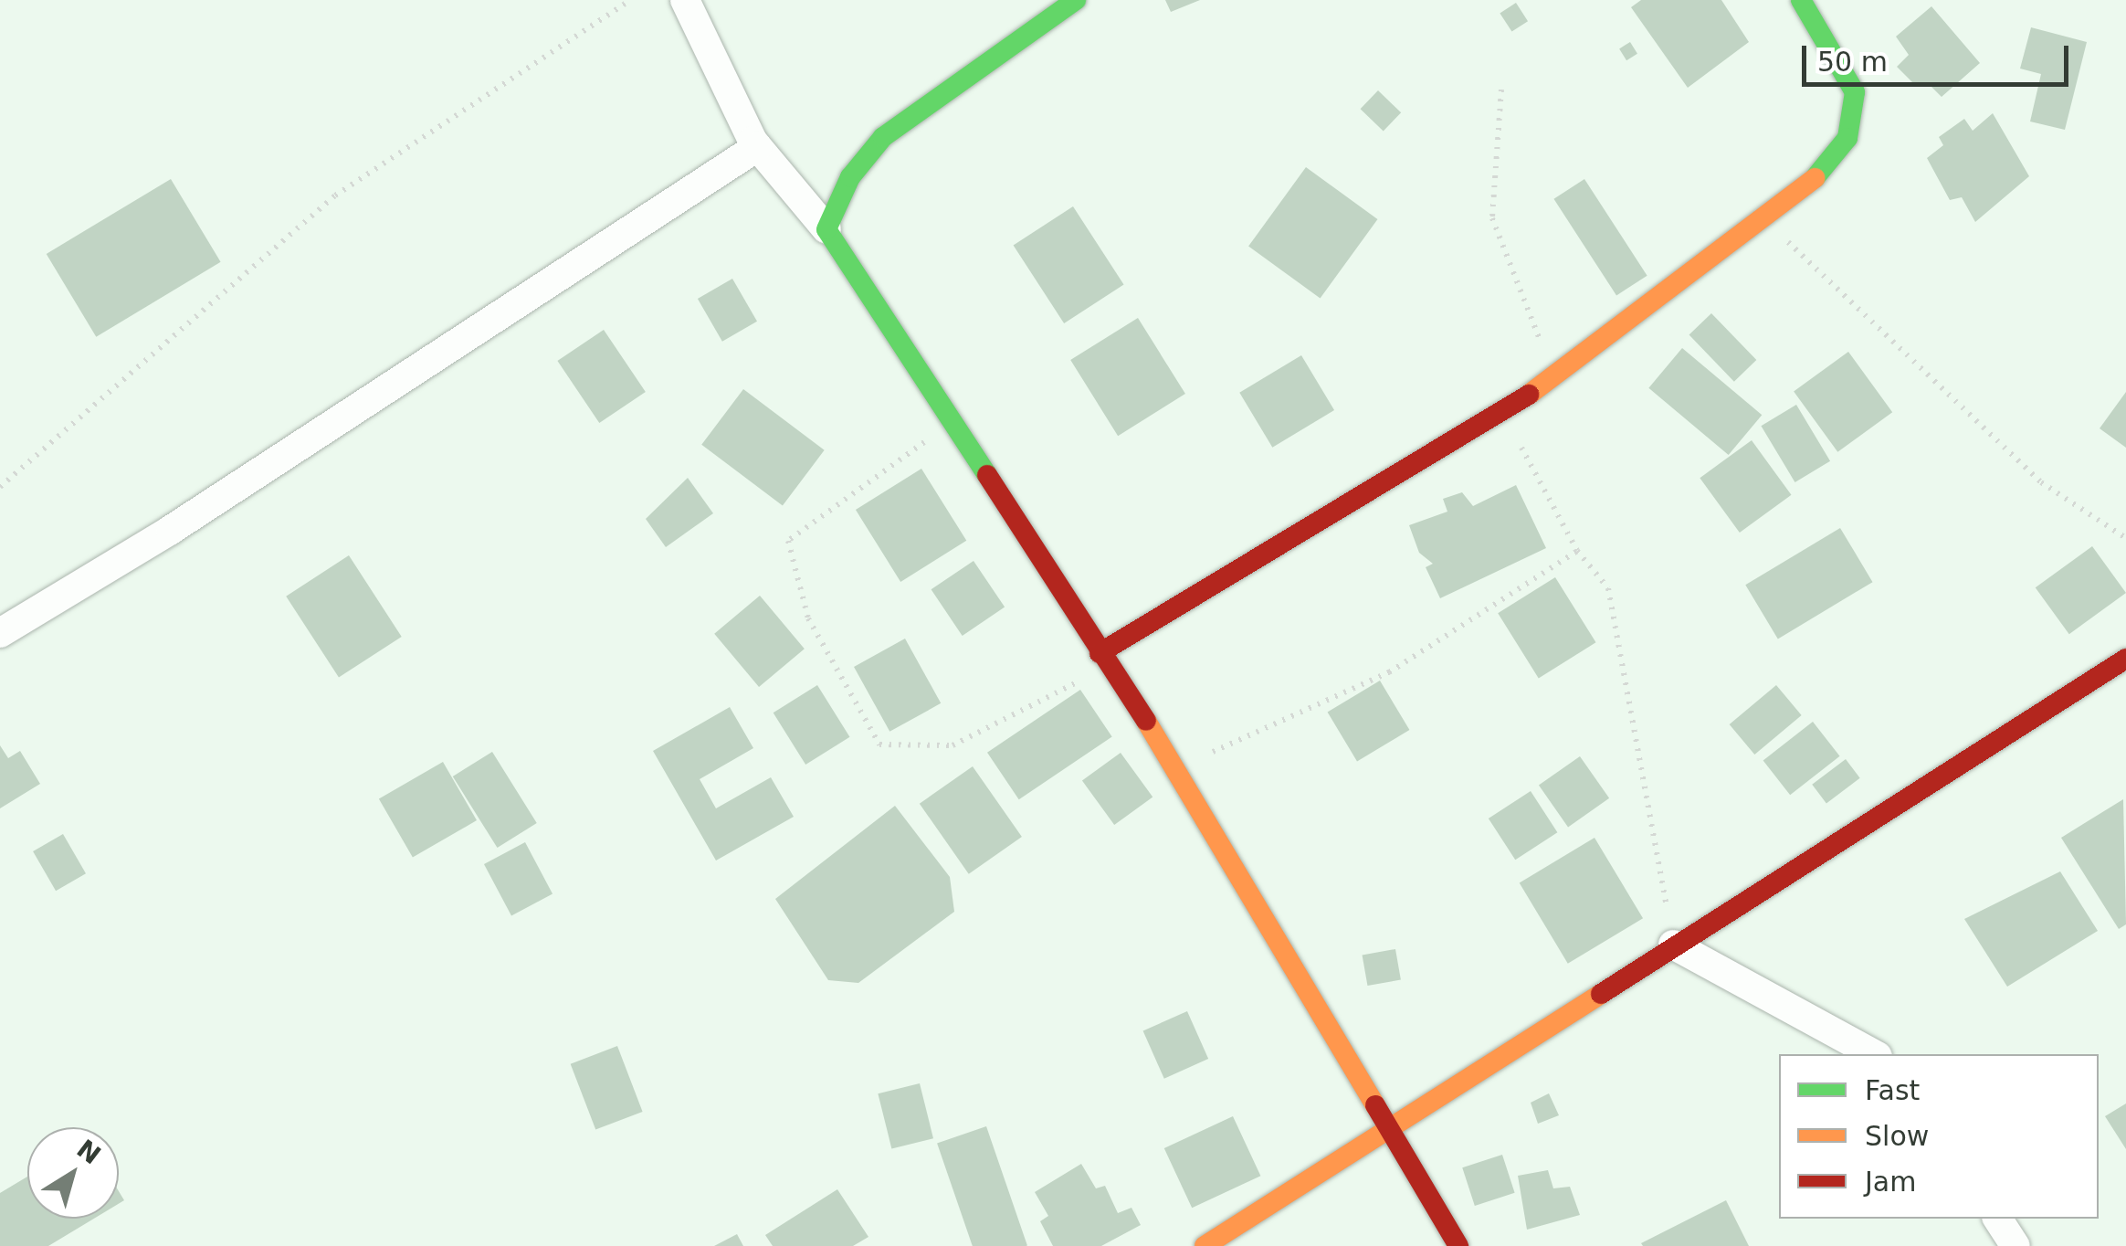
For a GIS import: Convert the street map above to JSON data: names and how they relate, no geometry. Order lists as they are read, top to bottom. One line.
{"legend":["Fast","Slow","Jam"],"scale_bar":"50 m","north":"top right"}
